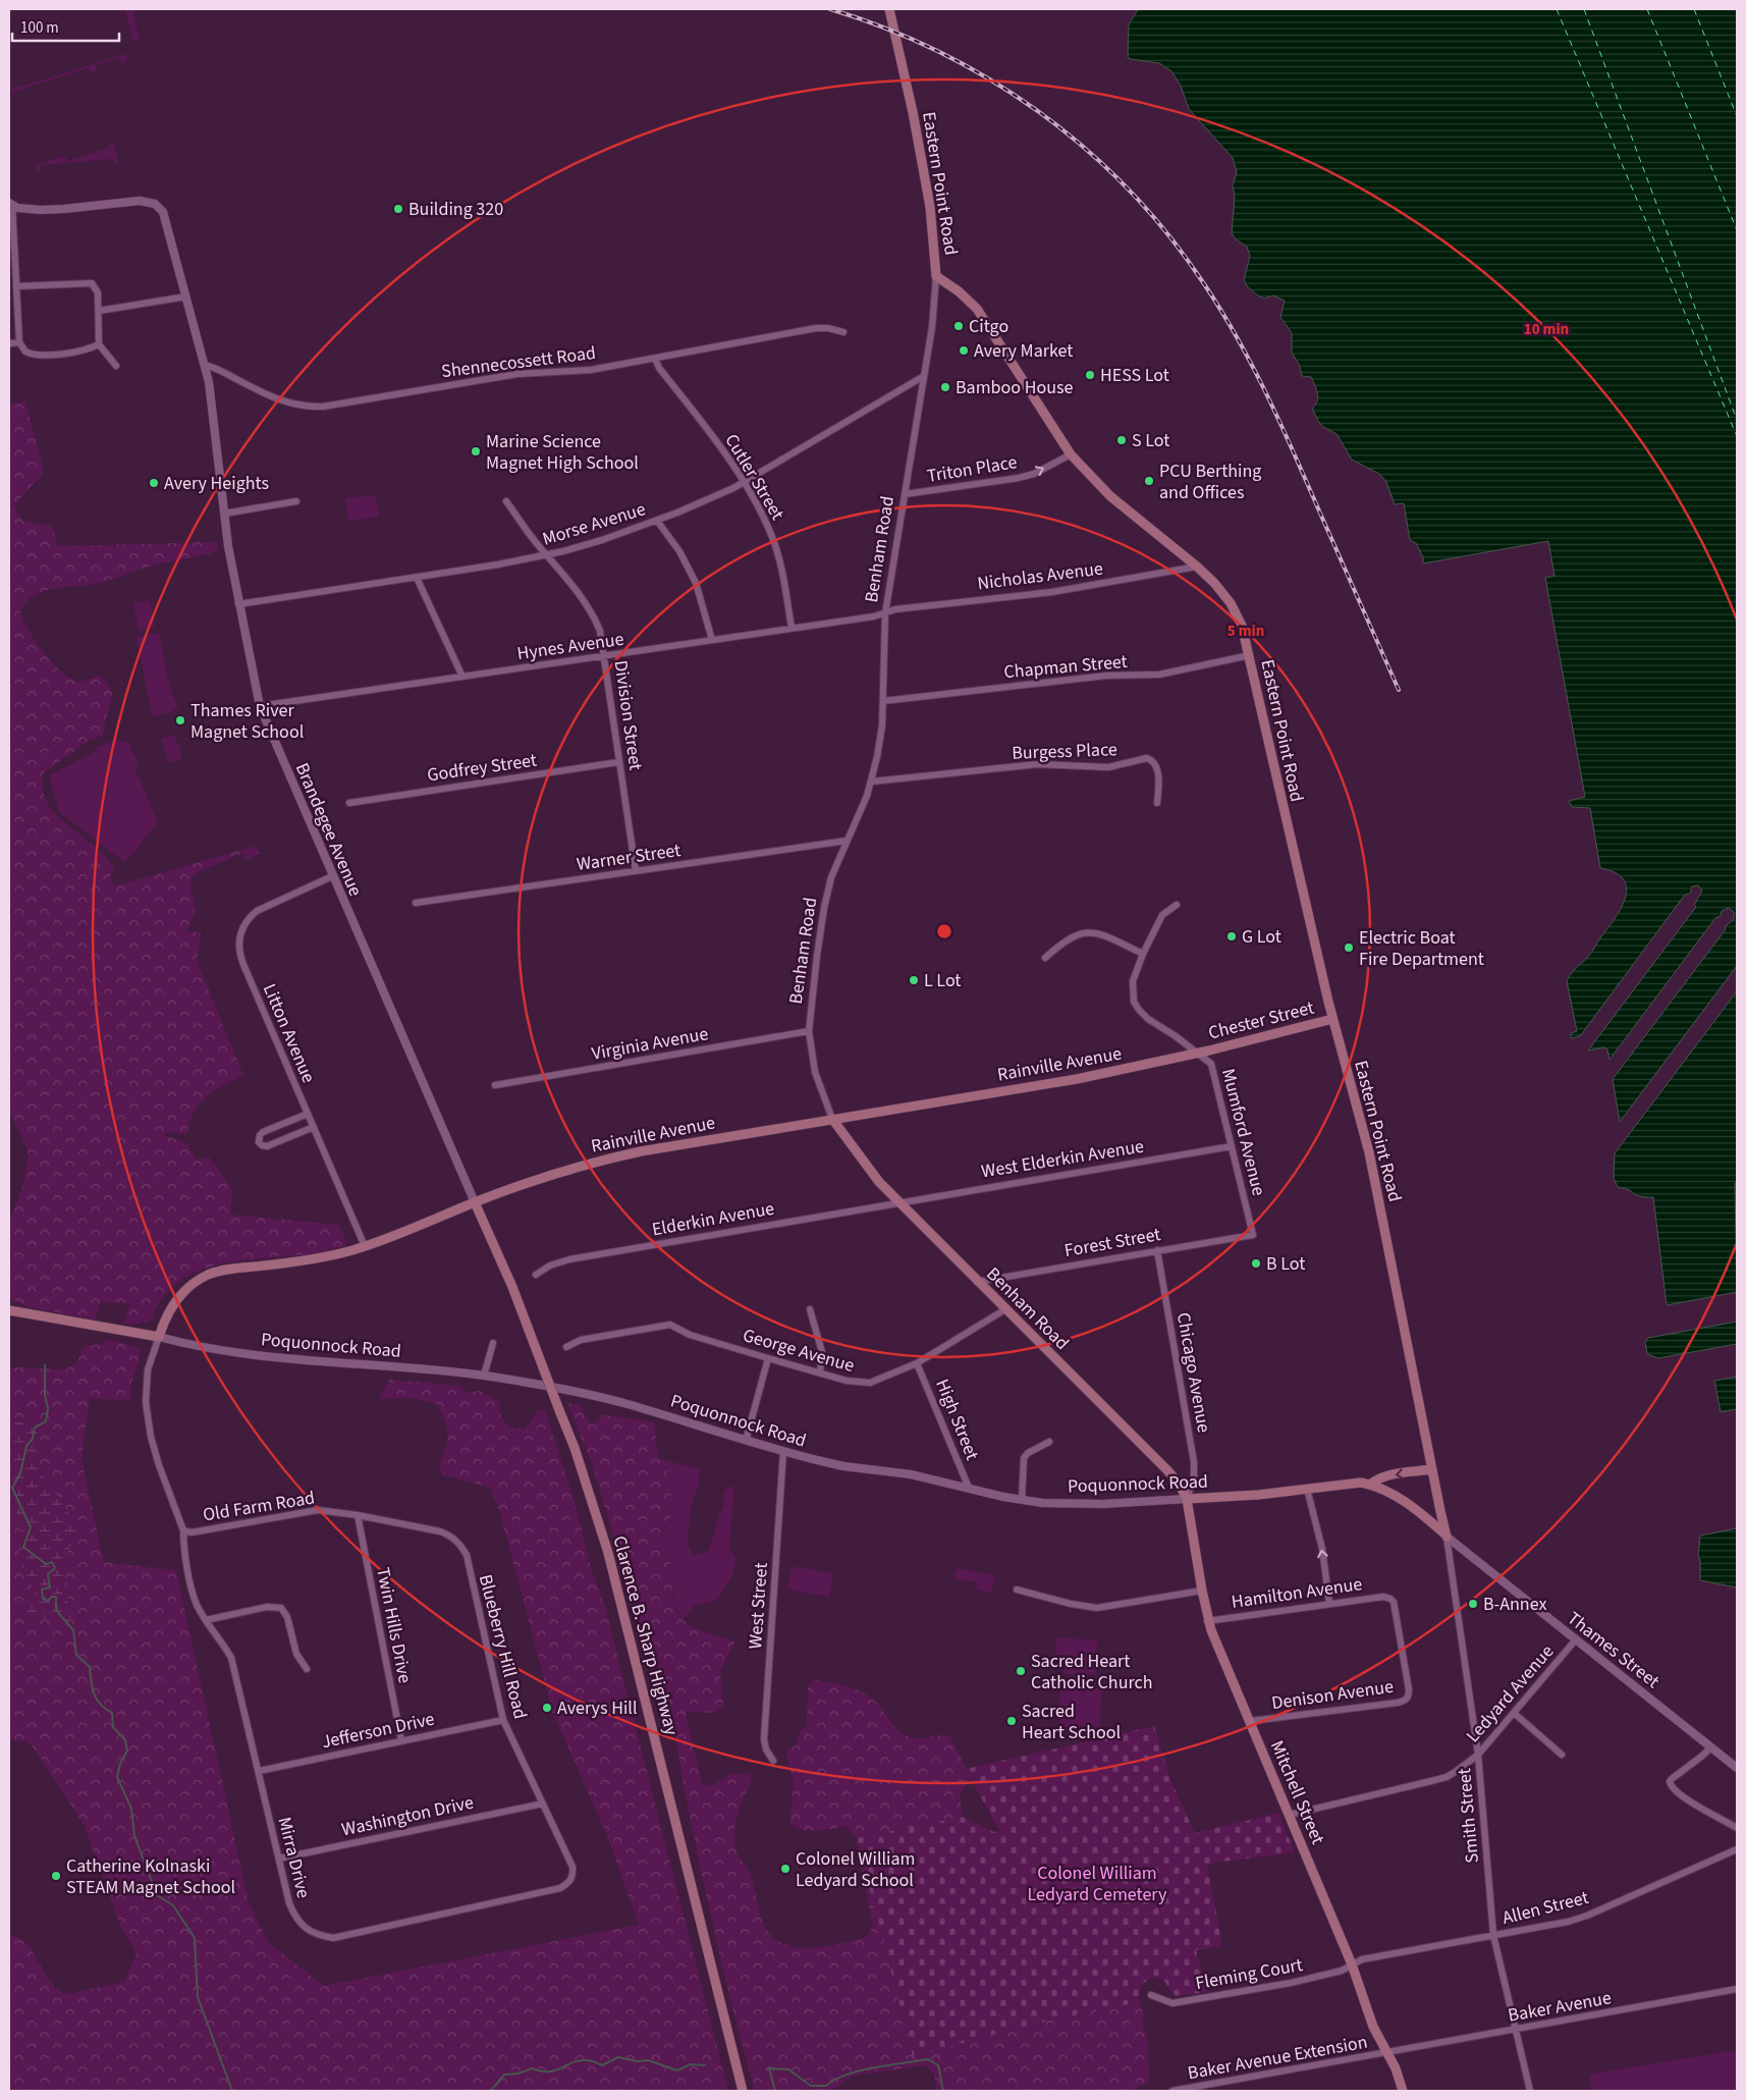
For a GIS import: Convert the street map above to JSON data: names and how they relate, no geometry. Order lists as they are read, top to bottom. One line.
{"streets":{"main road":["Eastern Point Road","Benham Road","Chester Street","Rainville Avenue","Poquonnock Road","Clarence B. Sharp Highway","Mitchell Street"],"street":["Shennecossett Road","Triton Place","Cutler Street","Morse Avenue","Nicholas Avenue","Hynes Avenue","Chapman Street","Division Street","Burgess Place","Godfrey Street","Brandegee Avenue","Warner Street","Litton Avenue","Virginia Avenue","Mumford Avenue","West Elderkin Avenue","Elderkin Avenue","Forest Street","George Avenue","Chicago Avenue","High Street","Old Farm Road","Hamilton Avenue","West Street","Twin Hills Drive","Blueberry Hill Road","Thames Street","Ledyard Avenue","Denison Avenue","Jefferson Drive","Washington Drive","Smith Street","Mirra Drive","Allen Street","Fleming Court","Baker Avenue","Baker Avenue Extension"]},"crossings":[["Eastern Point Road","Triton Place"],["Eastern Point Road","Benham Road"],["Eastern Point Road","Nicholas Avenue"],["Eastern Point Road","Chapman Street"],["Eastern Point Road","Chester Street"],["Eastern Point Road","Poquonnock Road"],["Eastern Point Road","Thames Street"],["Eastern Point Road","Smith Street"],["Shennecossett Road","Cutler Street"],["Shennecossett Road","Brandegee Avenue"],["Triton Place","Benham Road"],["Cutler Street","Morse Avenue"],["Cutler Street","Hynes Avenue"],["Morse Avenue","Benham Road"],["Morse Avenue","Division Street"],["Morse Avenue","Brandegee Avenue"],["Benham Road","Nicholas Avenue"],["Benham Road","Hynes Avenue"],["Benham Road","Chapman Street"],["Benham Road","Burgess Place"],["Benham Road","Warner Street"],["Benham Road","Virginia Avenue"],["Benham Road","Rainville Avenue"],["Benham Road","West Elderkin Avenue"],["Benham Road","Elderkin Avenue"],["Benham Road","Forest Street"],["Benham Road","Poquonnock Road"],["Benham Road","George Avenue"],["Benham Road","Chicago Avenue"],["Benham Road","Mitchell Street"],["Nicholas Avenue","Hynes Avenue"],["Hynes Avenue","Division Street"],["Hynes Avenue","Brandegee Avenue"],["Division Street","Godfrey Street"],["Division Street","Warner Street"],["Brandegee Avenue","Litton Avenue"],["Brandegee Avenue","Rainville Avenue"],["Brandegee Avenue","Clarence B. Sharp Highway"],["Chester Street","Rainville Avenue"],["Chester Street","Mumford Avenue"],["Litton Avenue","Rainville Avenue"],["Rainville Avenue","Mumford Avenue"],["Rainville Avenue","Poquonnock Road"],["Rainville Avenue","Old Farm Road"],["Rainville Avenue","Clarence B. Sharp Highway"],["Mumford Avenue","West Elderkin Avenue"],["Mumford Avenue","Forest Street"],["West Elderkin Avenue","Elderkin Avenue"],["Forest Street","Chicago Avenue"],["Poquonnock Road","Chicago Avenue"],["Poquonnock Road","High Street"],["Poquonnock Road","Old Farm Road"],["Poquonnock Road","West Street"],["Poquonnock Road","Thames Street"],["Poquonnock Road","Mitchell Street"],["Poquonnock Road","Smith Street"],["George Avenue","High Street"],["Chicago Avenue","Mitchell Street"],["Old Farm Road","Twin Hills Drive"],["Old Farm Road","Blueberry Hill Road"],["Old Farm Road","Mirra Drive"],["Hamilton Avenue","Denison Avenue"],["Hamilton Avenue","Mitchell Street"],["Twin Hills Drive","Blueberry Hill Road"],["Twin Hills Drive","Jefferson Drive"],["Blueberry Hill Road","Jefferson Drive"],["Blueberry Hill Road","Washington Drive"],["Blueberry Hill Road","Mirra Drive"],["Thames Street","Ledyard Avenue"],["Thames Street","Smith Street"],["Ledyard Avenue","Mitchell Street"],["Ledyard Avenue","Smith Street"],["Denison Avenue","Mitchell Street"],["Jefferson Drive","Mirra Drive"],["Mitchell Street","Allen Street"],["Mitchell Street","Fleming Court"],["Mitchell Street","Baker Avenue"],["Mitchell Street","Baker Avenue Extension"],["Washington Drive","Mirra Drive"],["Smith Street","Allen Street"],["Smith Street","Baker Avenue"],["Allen Street","Fleming Court"],["Baker Avenue","Baker Avenue Extension"]],"one_way":["Triton Place"],"parks":["Colonel William Ledyard Cemetery"],"places":["Building 320","Citgo","Avery Market","HESS Lot","Bamboo House","S Lot","Marine Science Magnet High School","PCU Berthing and Offices","Avery Heights","Thames River Magnet School","G Lot","Electric Boat Fire Department","L Lot","B Lot","B-Annex","Sacred Heart Catholic Church","Averys Hill","Sacred Heart School","Colonel William Ledyard School","Catherine Kolnaski STEAM Magnet School"],"scale_bar":"100 m","rings":["10 min","5 min"]}
